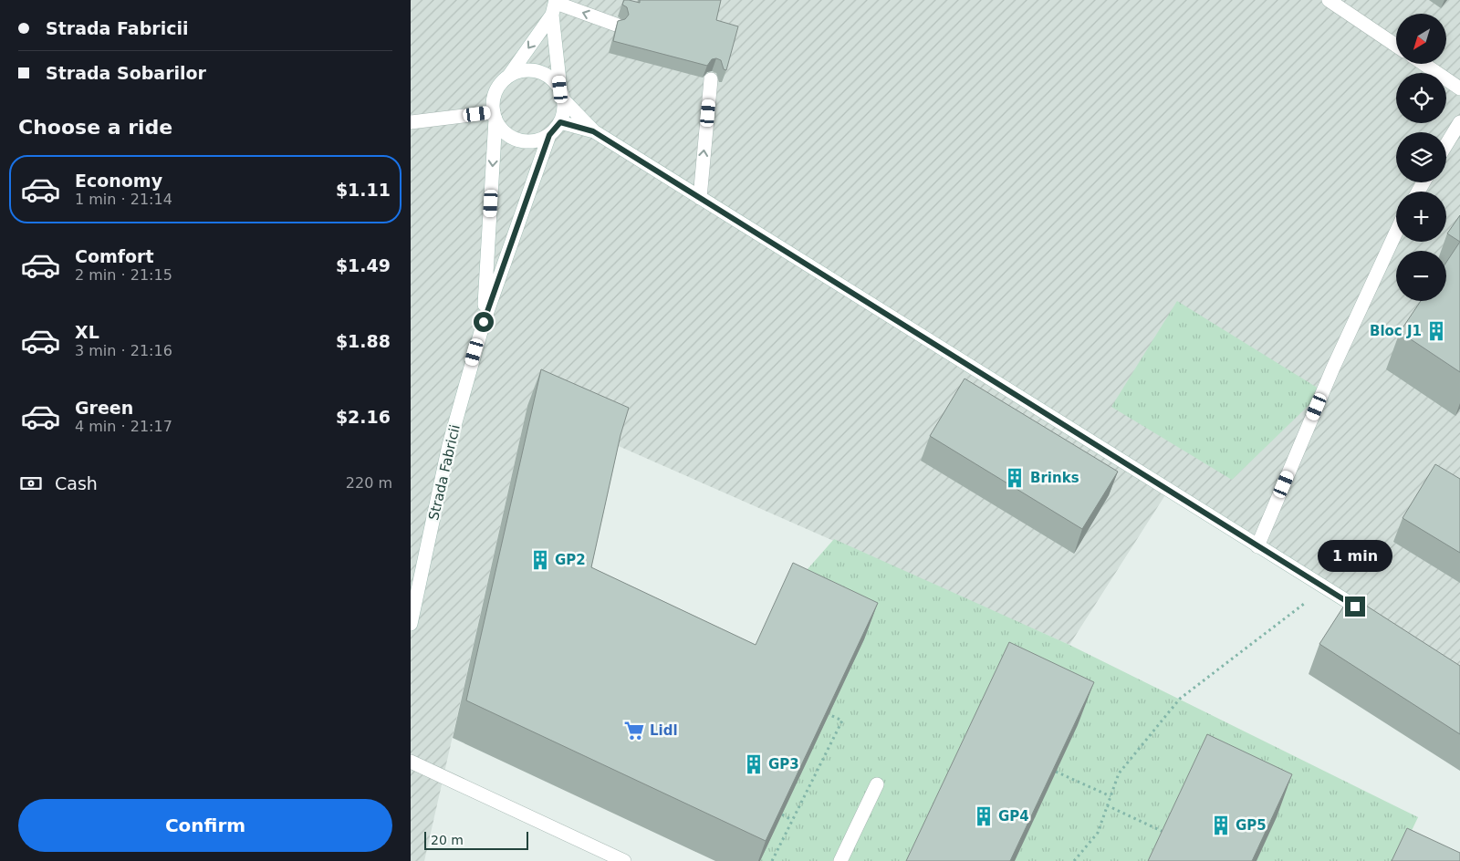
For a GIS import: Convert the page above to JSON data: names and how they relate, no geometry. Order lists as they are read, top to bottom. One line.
{"streets":{"street":["Strada Fabricii"]},"places":{"building":["Bloc J1","Brinks","GP2","GP3","GP4","GP5"],"supermarket":["Lidl"]},"scale_bar":"20 m","north":"bottom left","page":{"banner":["Strada Fabricii","Strada Sobarilor"],"map_buttons":["+","−"],"heading":"Choose a ride","list":[{"name":"Economy","note":"1 min · 21:14","value":"$1.11"},{"name":"Comfort","note":"2 min · 21:15","value":"$1.49"},{"name":"XL","note":"3 min · 21:16","value":"$1.88"},{"name":"Green","note":"4 min · 21:17","value":"$2.16"}],"pay":["Cash","220 m"],"bubble":"1 min","buttons":"Confirm","scale":"20 m"}}
